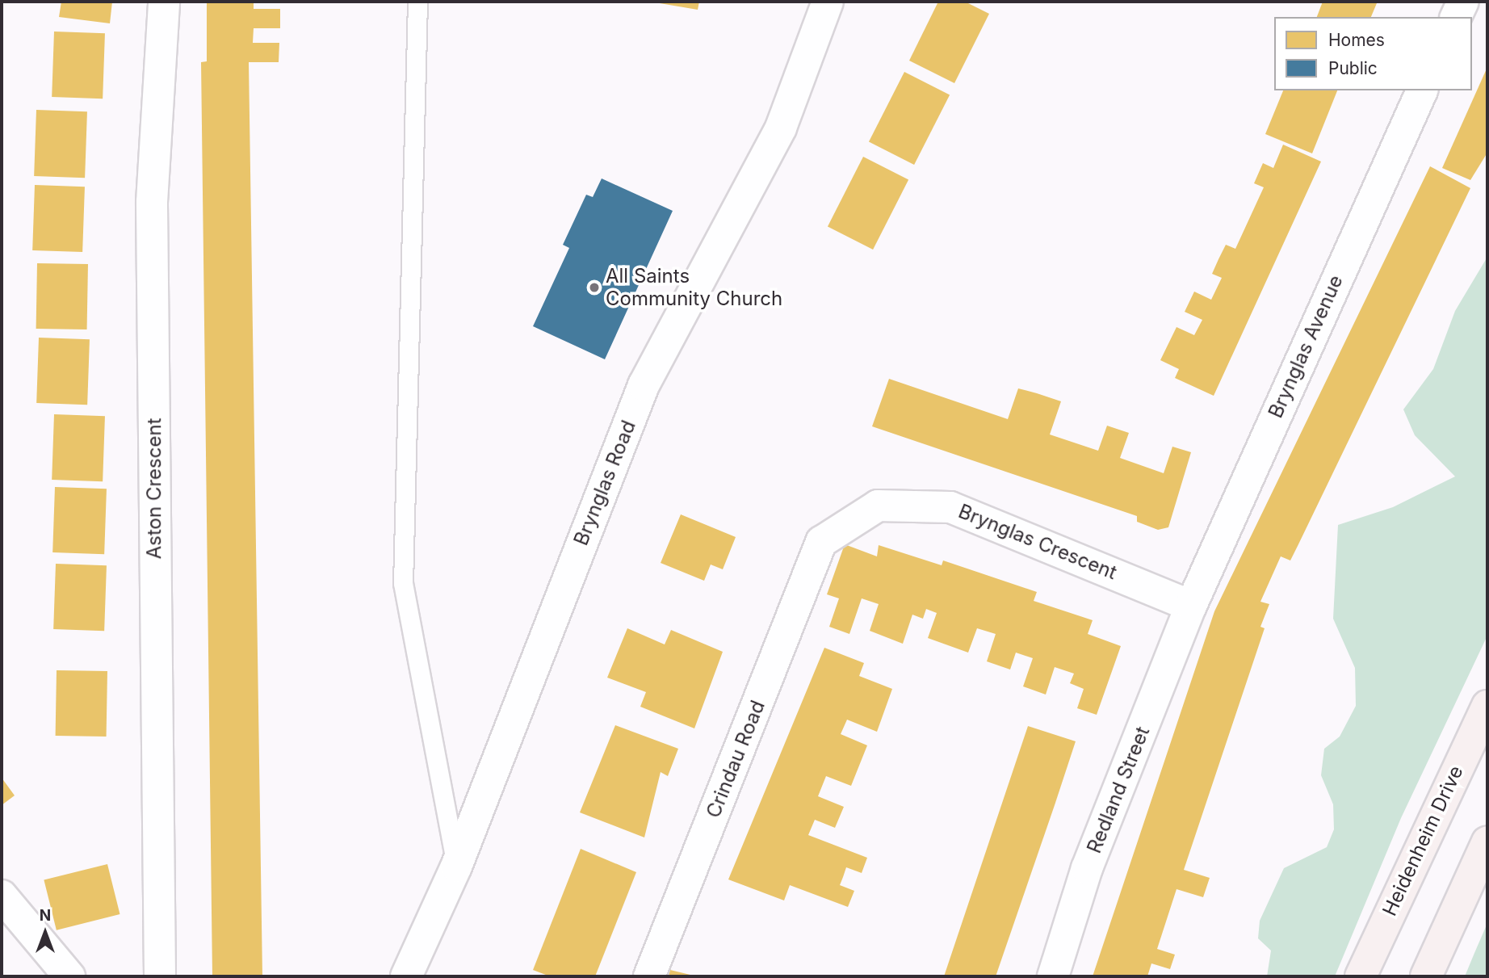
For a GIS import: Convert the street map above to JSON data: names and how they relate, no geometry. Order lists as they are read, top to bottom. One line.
{"streets":{"main road":["Heidenheim Drive"],"street":["Brynglas Avenue","Brynglas Road","Aston Crescent","Brynglas Crescent","Crindau Road","Redland Street"]},"crossings":[["Brynglas Avenue","Brynglas Crescent"],["Brynglas Avenue","Redland Street"],["Brynglas Crescent","Crindau Road"],["Brynglas Crescent","Redland Street"]],"places":["All Saints Community Church"],"legend":["Homes","Public"],"north":"top"}
